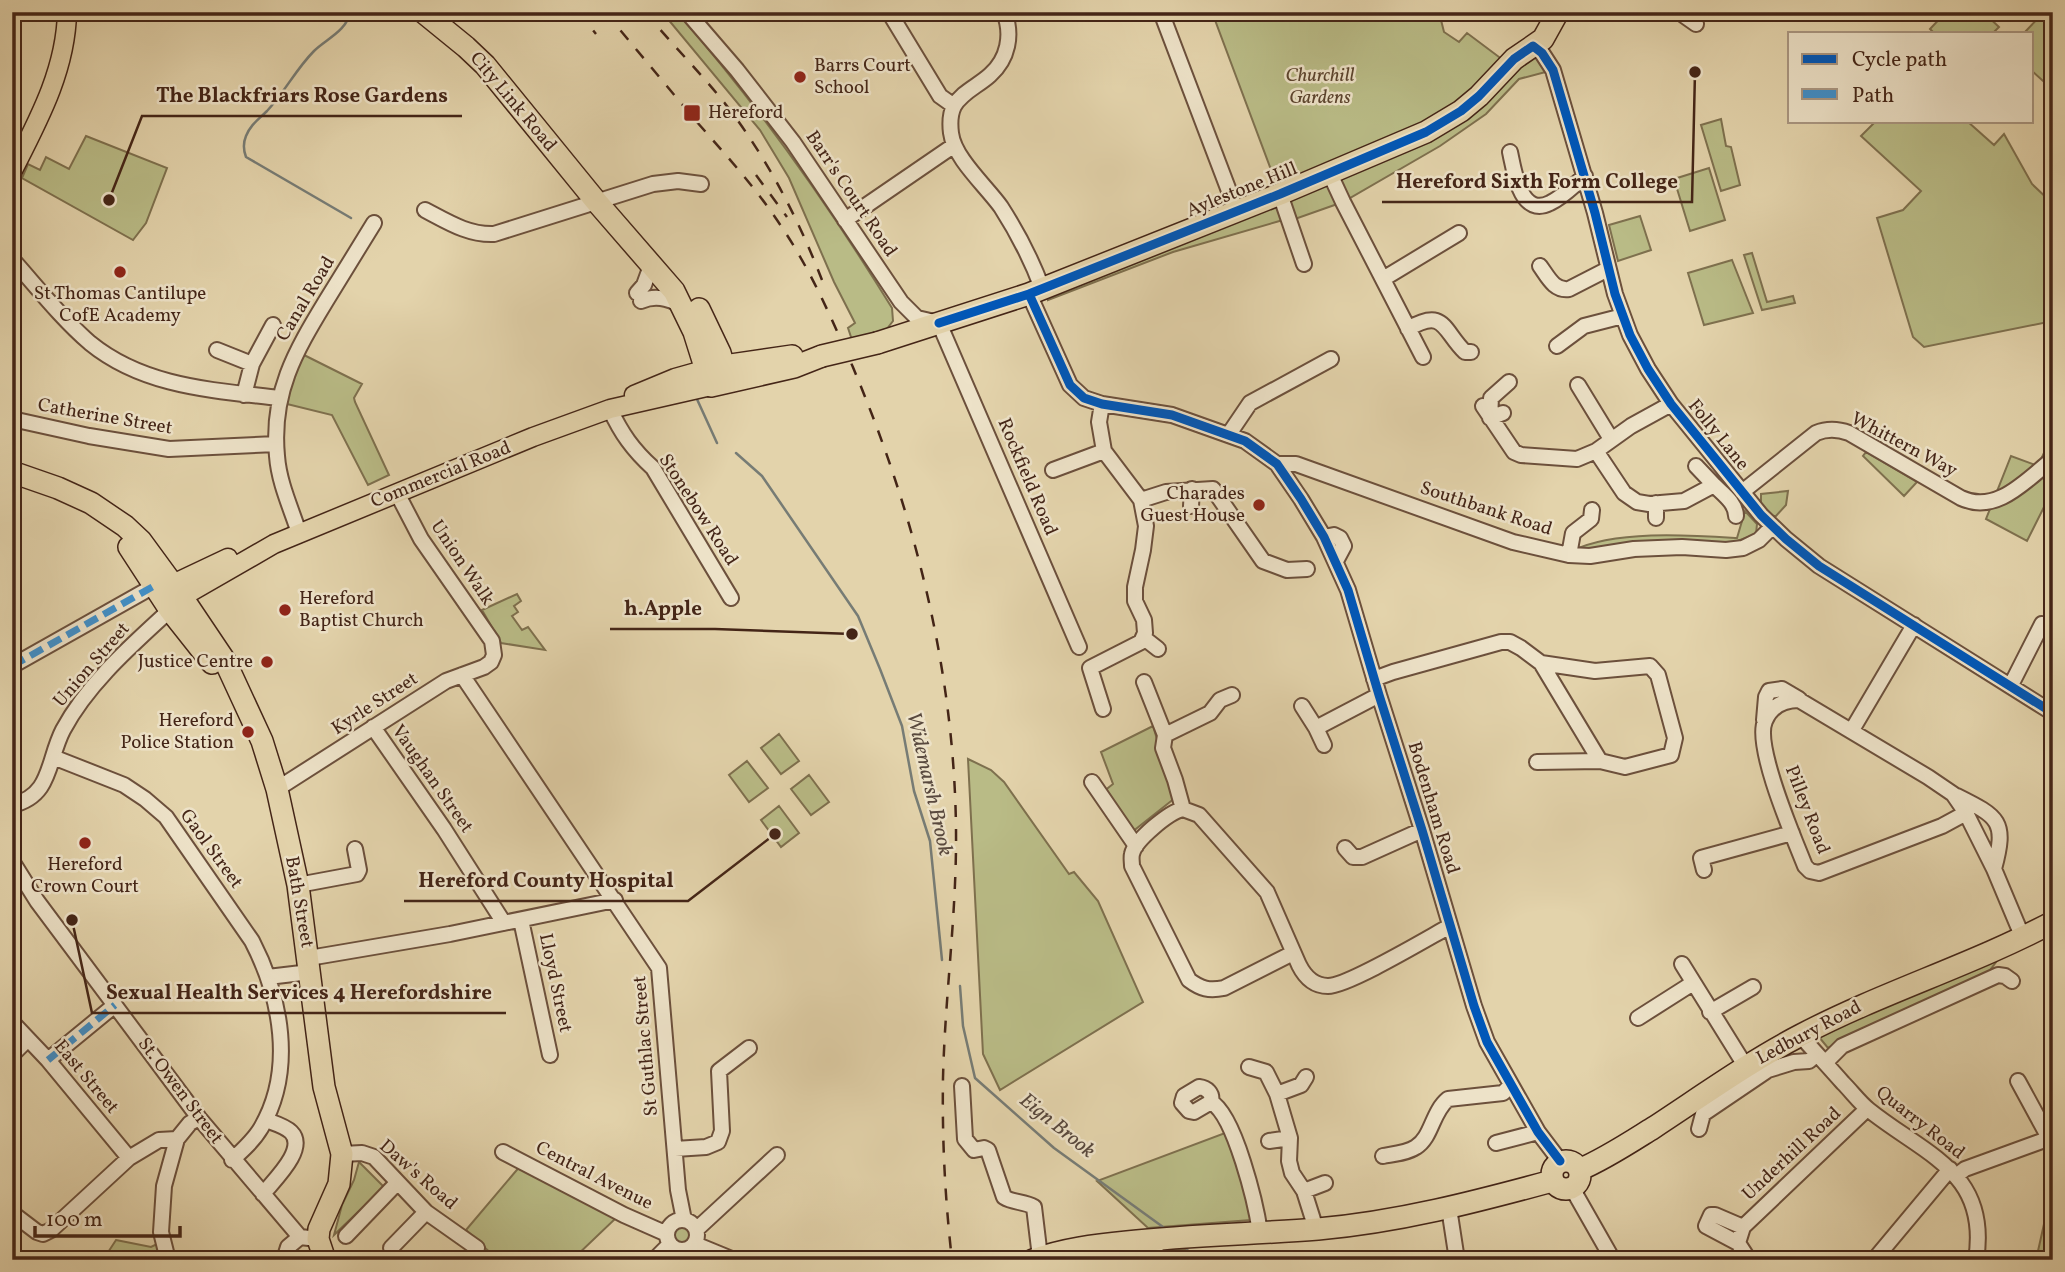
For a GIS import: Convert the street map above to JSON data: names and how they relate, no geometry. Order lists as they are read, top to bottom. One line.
{"streets":{"highway":["City Link Road","Aylestone Hill","Commercial Road","Bath Street","Ledbury Road","St. Owen Street"],"street":["Barr's Court Road","Canal Road","Catherine Street","Folly Lane","Whittern Way","Rockfield Road","Southbank Road","Stonebow Road","Union Walk","Union Street","Kyrle Street","Vaughan Street","Bodenham Road","Pilley Road","Gaol Street","Lloyd Street","St Guthlac Street","East Street","Quarry Road","Underhill Road","Daw's Road","Central Avenue"]},"crossings":[["Aylestone Hill","Barr's Court Road"],["Aylestone Hill","Folly Lane"],["Aylestone Hill","Commercial Road"],["Aylestone Hill","Rockfield Road"],["Aylestone Hill","Southbank Road"],["Barr's Court Road","Commercial Road"],["Barr's Court Road","Rockfield Road"],["Canal Road","Catherine Street"],["Canal Road","Commercial Road"],["Folly Lane","Whittern Way"],["Folly Lane","Southbank Road"],["Commercial Road","Rockfield Road"],["Commercial Road","Stonebow Road"],["Commercial Road","Union Walk"],["Commercial Road","Union Street"],["Commercial Road","Bath Street"],["Southbank Road","Bodenham Road"],["Union Walk","Kyrle Street"],["Union Street","Gaol Street"],["Union Street","Bath Street"],["Kyrle Street","Vaughan Street"],["Kyrle Street","Bath Street"],["Kyrle Street","St Guthlac Street"],["Bodenham Road","Ledbury Road"],["Pilley Road","Ledbury Road"],["Gaol Street","St. Owen Street"],["Bath Street","St. Owen Street"],["Bath Street","Daw's Road"],["Ledbury Road","Quarry Road"],["St Guthlac Street","Central Avenue"],["Quarry Road","Underhill Road"]],"water":["Widemarsh Brook","Eign Brook"],"parks":["Churchill Gardens"],"places":{"other":["Hereford Sixth Form College","Barrs Court School","The Blackfriars Rose Gardens","St Thomas Cantilupe CofE Academy","Charades Guest House","Hereford Baptist Church","h.Apple","Justice Centre","Hereford Police Station","Hereford County Hospital","Hereford Crown Court","Sexual Health Services 4 Herefordshire"],"transit":["Hereford"]},"legend":["Cycle path","Path"],"scale_bar":"100 m"}
